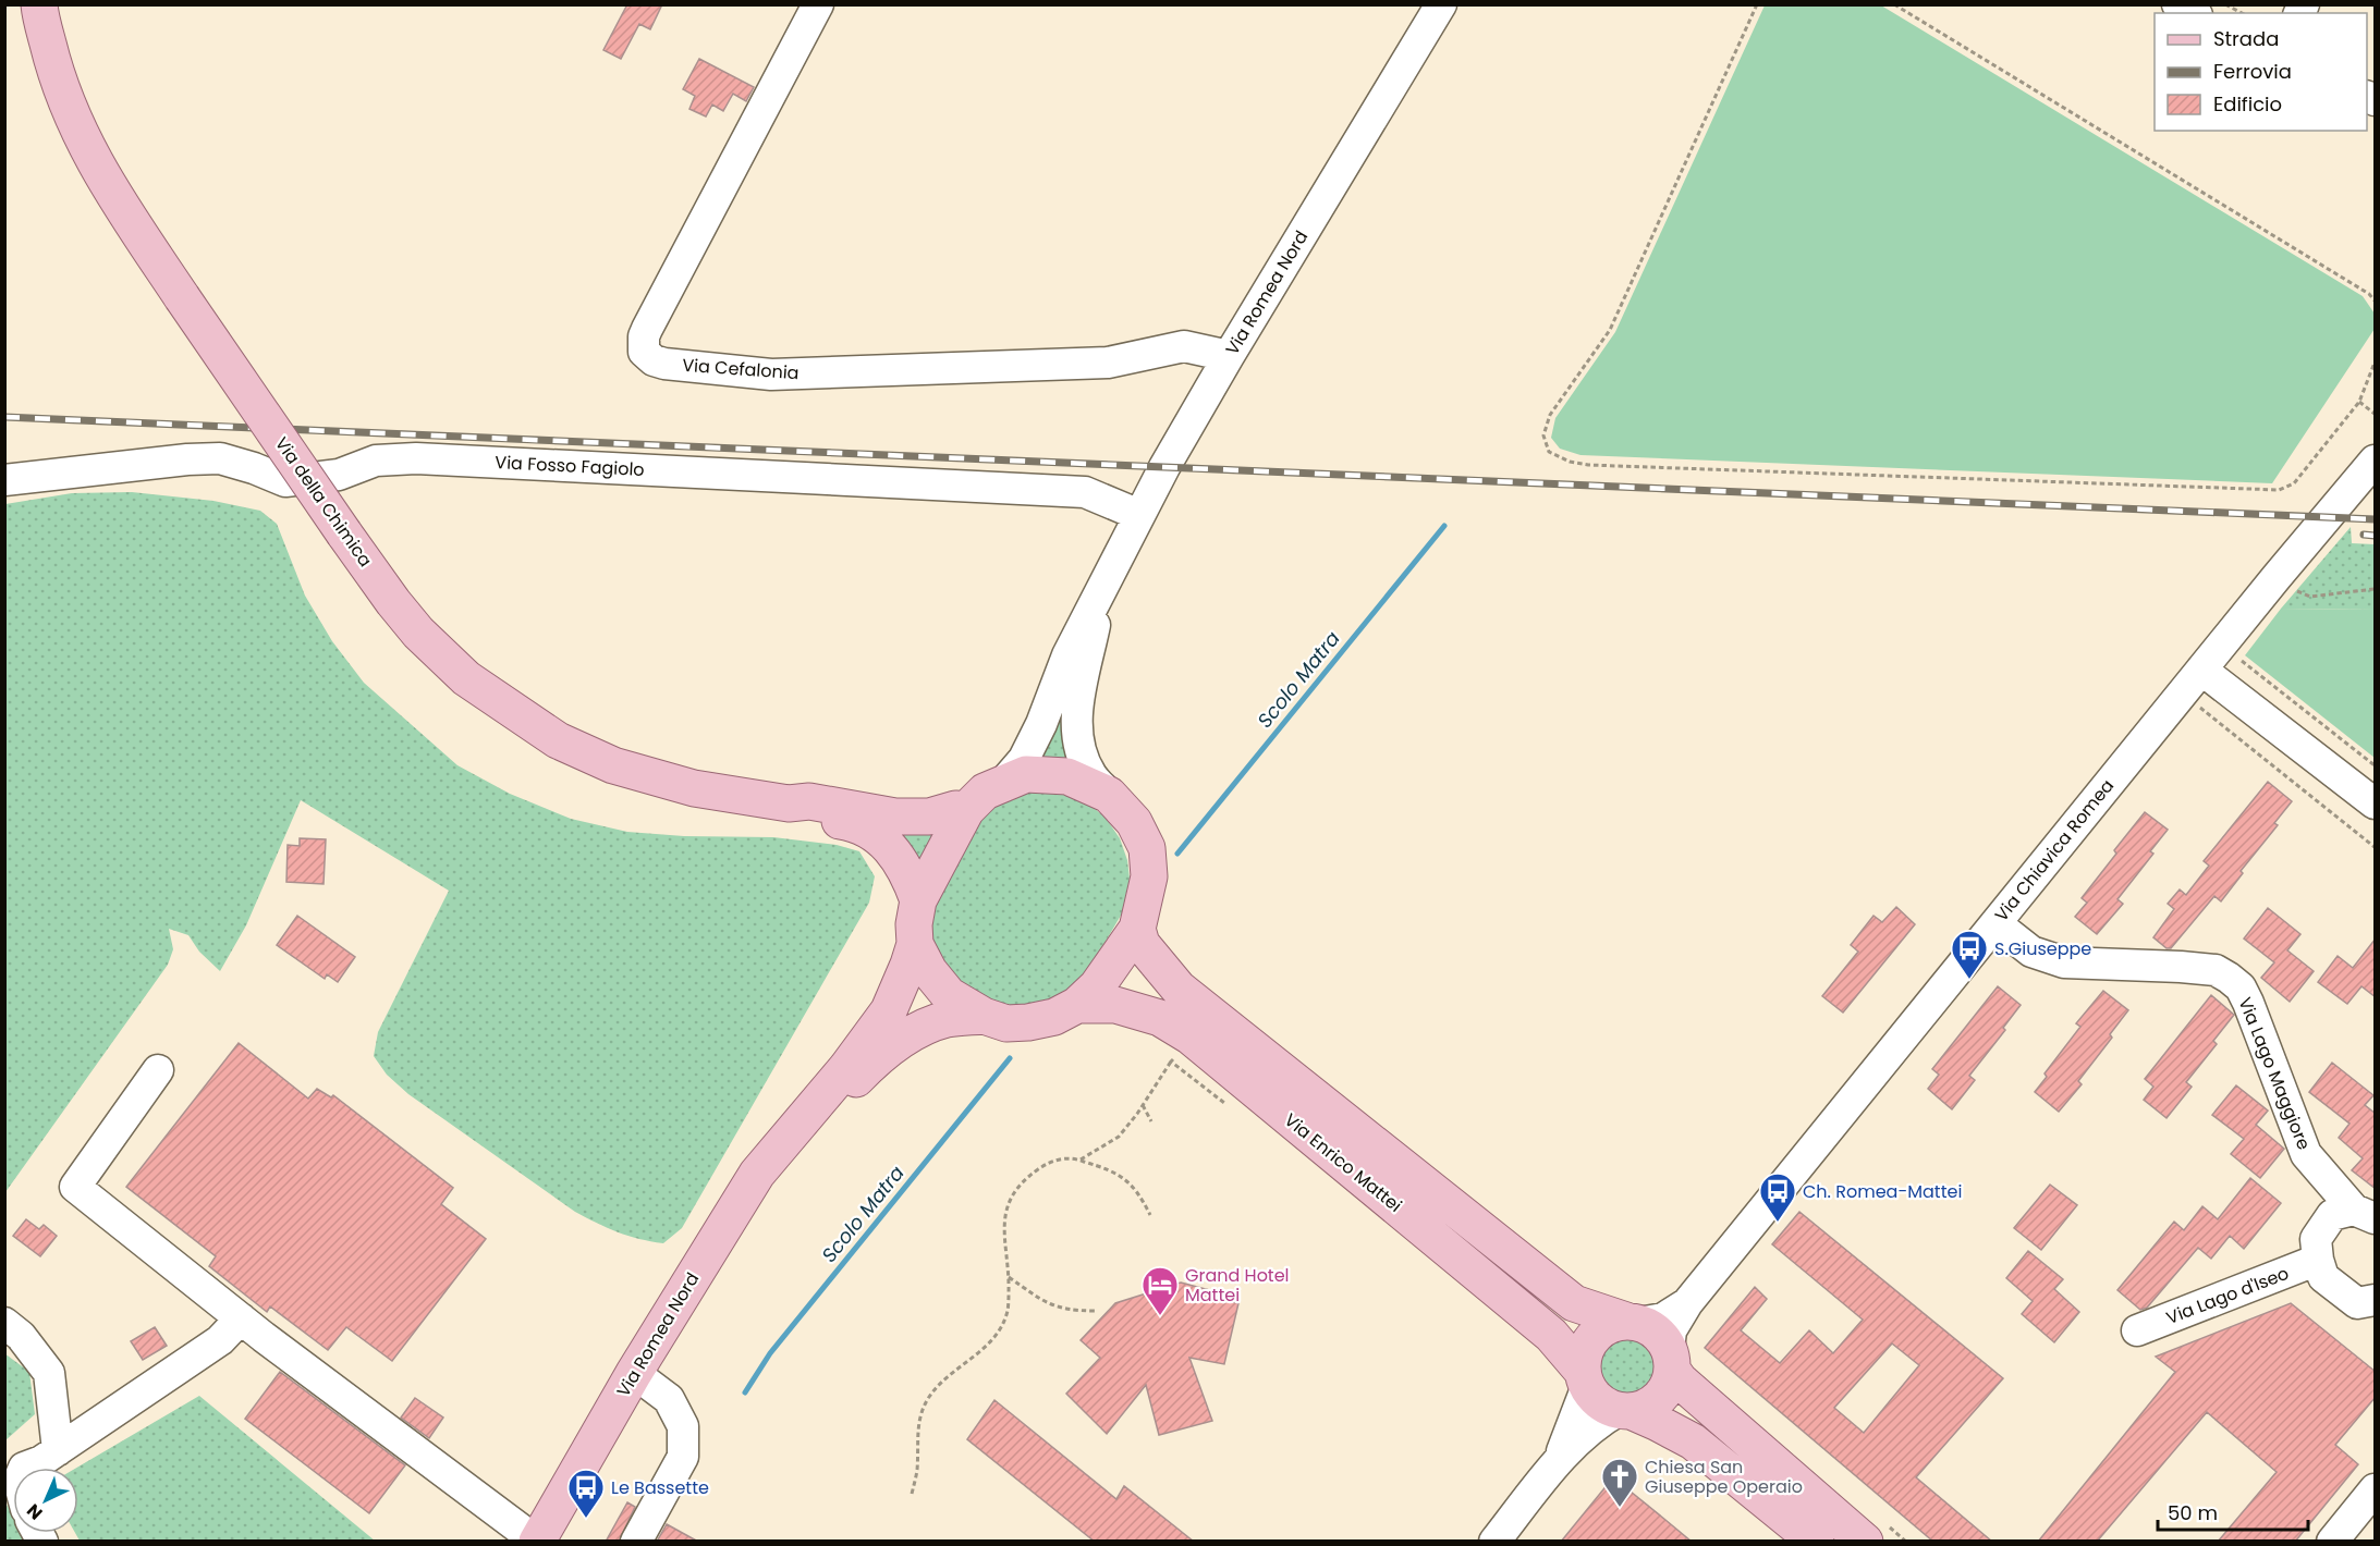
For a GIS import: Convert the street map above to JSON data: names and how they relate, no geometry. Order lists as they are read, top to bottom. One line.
{"streets":{"main road":["Via Romea Nord","Via della Chimica","Via Enrico Mattei"],"street":["Via Cefalonia","Via Fosso Fagiolo","Via Chiavica Romea","Via Lago Maggiore","Via Lago d'Iseo"]},"crossings":[["Via Romea Nord","Via Cefalonia"],["Via Romea Nord","Via Fosso Fagiolo"],["Via Romea Nord","Via della Chimica"],["Via Chiavica Romea","Via Lago Maggiore"],["Via Chiavica Romea","Via Enrico Mattei"]],"water":["Scolo Matra"],"places":{"bus stop":["S.Giuseppe","Ch. Romea-Mattei","Le Bassette"],"hotel":["Grand Hotel Mattei"],"church":["Chiesa San Giuseppe Operaio"]},"legend":["Strada","Ferrovia","Edificio"],"scale_bar":"50 m","north":"bottom left"}
